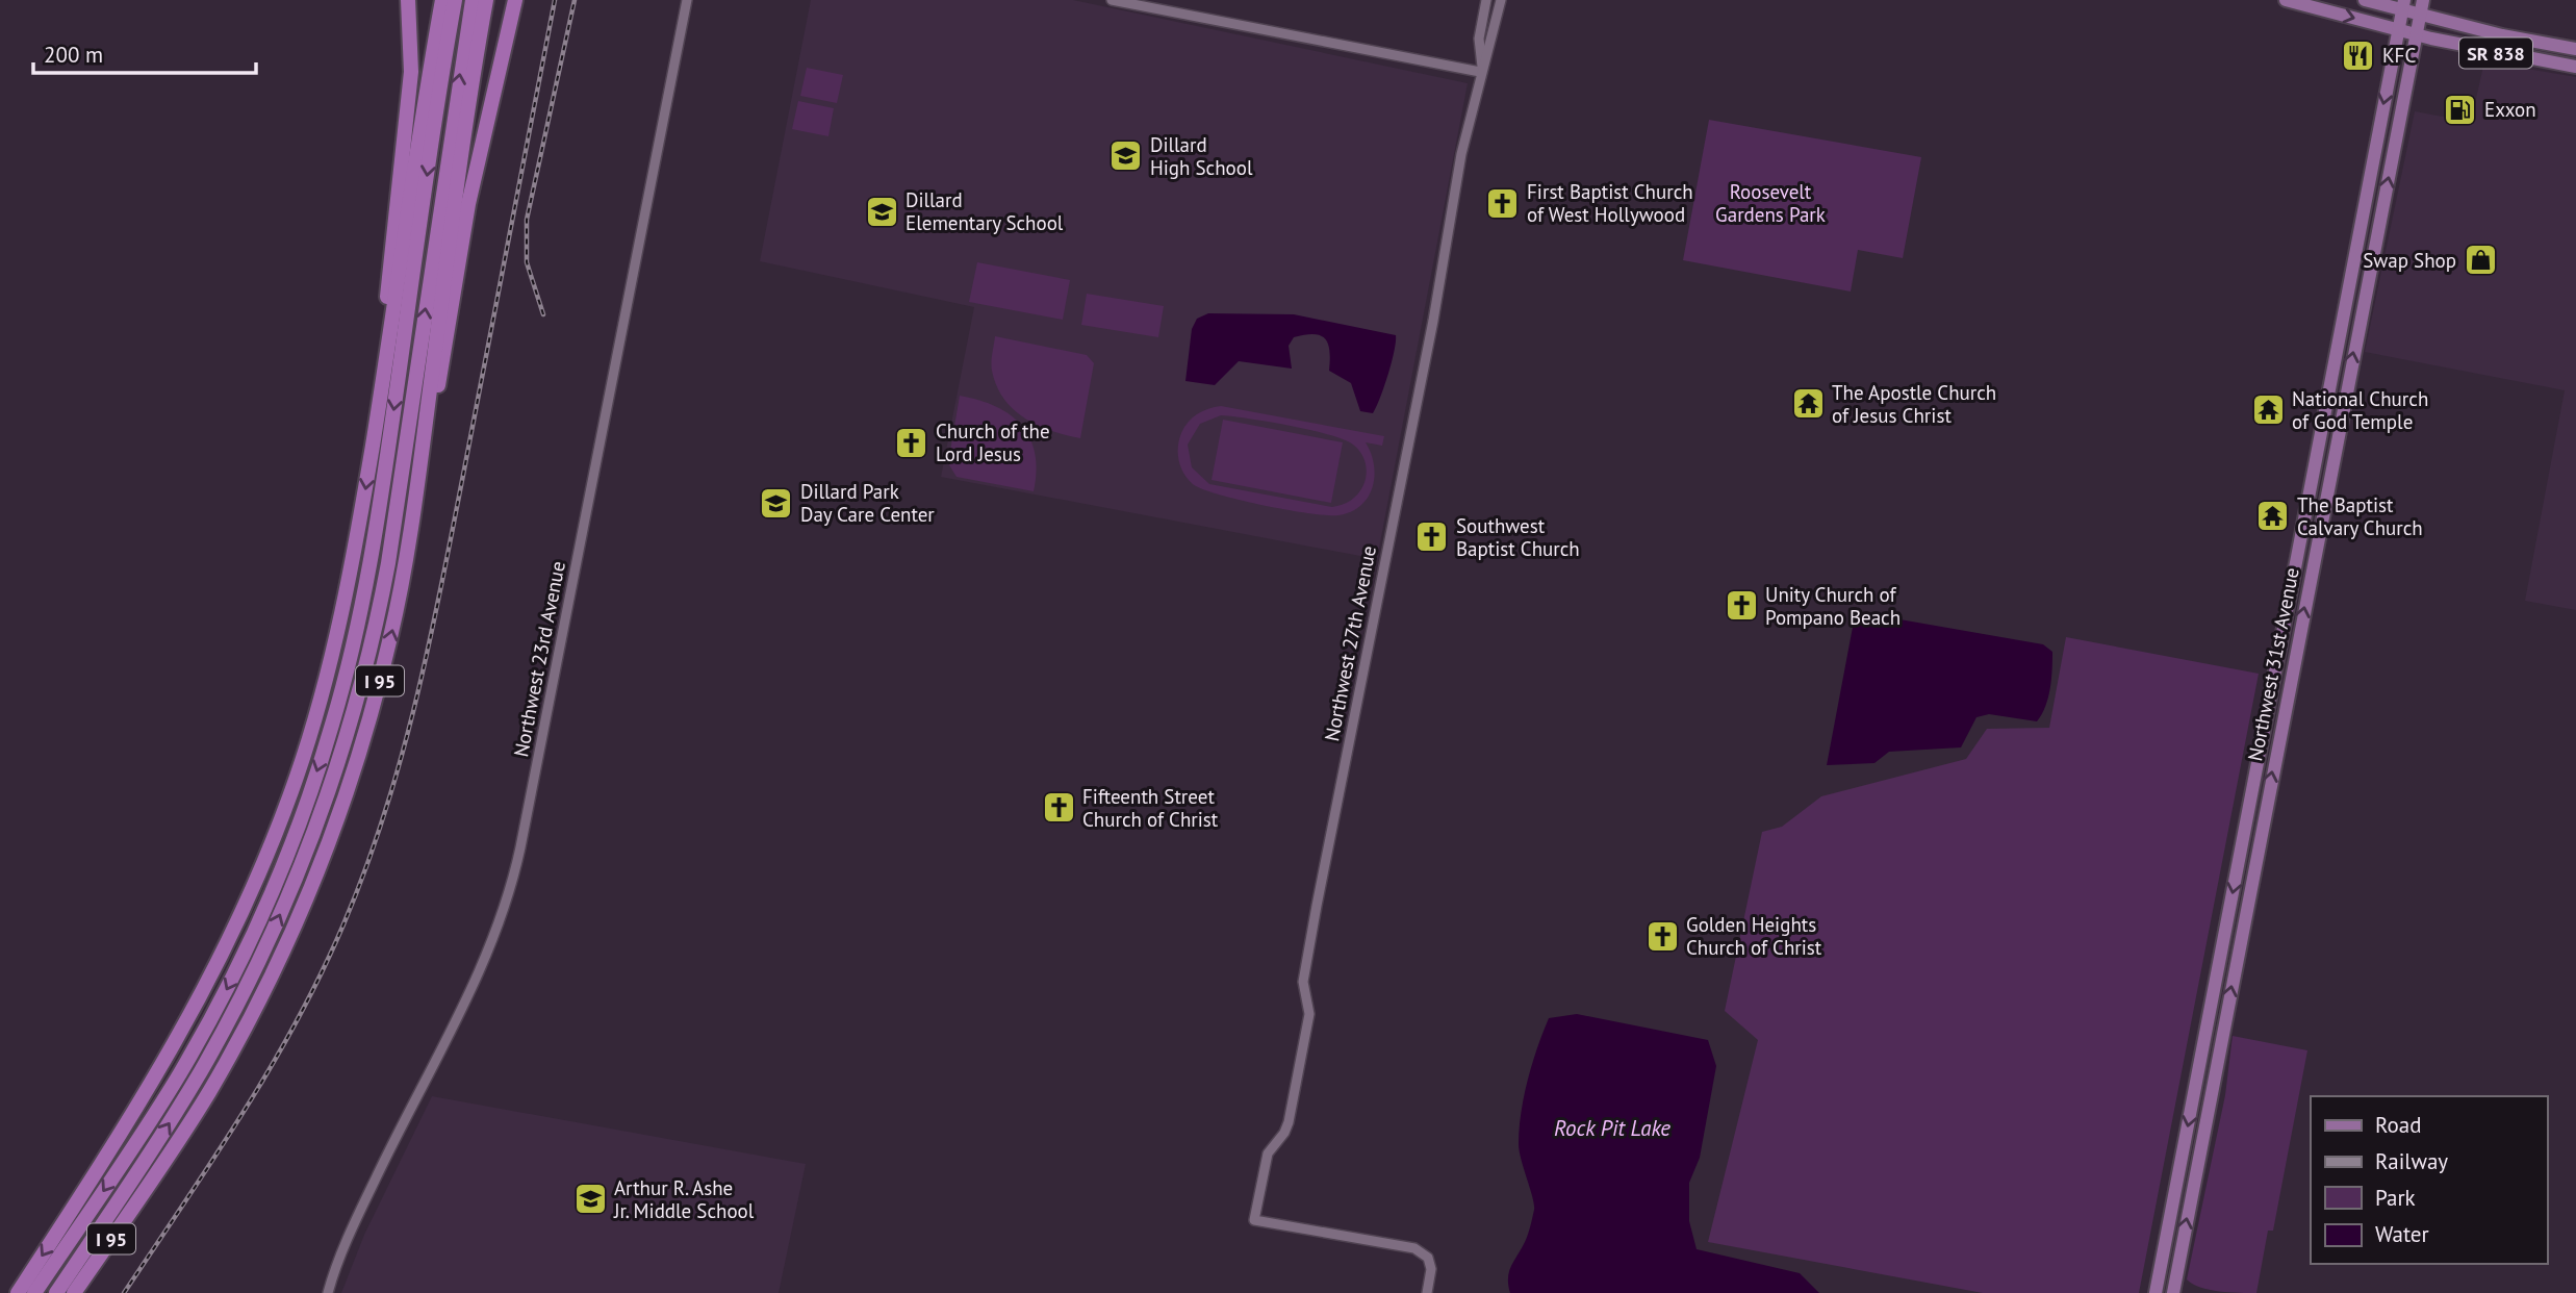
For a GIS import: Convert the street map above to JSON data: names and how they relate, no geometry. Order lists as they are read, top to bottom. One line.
{"streets":{"highway":["I 95"],"main road":["SR 838","Northwest 31st Avenue"],"street":["Northwest 27th Avenue","Northwest 23rd Avenue"]},"crossings":[["SR 838","Northwest 31st Avenue"]],"water":["Rock Pit Lake"],"parks":["Roosevelt Gardens Park"],"places":{"restaurant":["KFC"],"fuel station":["Exxon"],"school or university":["Dillard High School","Dillard Elementary School","Dillard Park Day Care Center","Arthur R. Ashe Jr. Middle School"],"church":["First Baptist Church of West Hollywood","Church of the Lord Jesus","Southwest Baptist Church","Unity Church of Pompano Beach","Fifteenth Street Church of Christ","Golden Heights Church of Christ"],"shop":["Swap Shop"],"temple":["The Apostle Church of Jesus Christ","National Church of God Temple","The Baptist Calvary Church"]},"legend":["Road","Railway","Park","Water"],"scale_bar":"200 m"}
